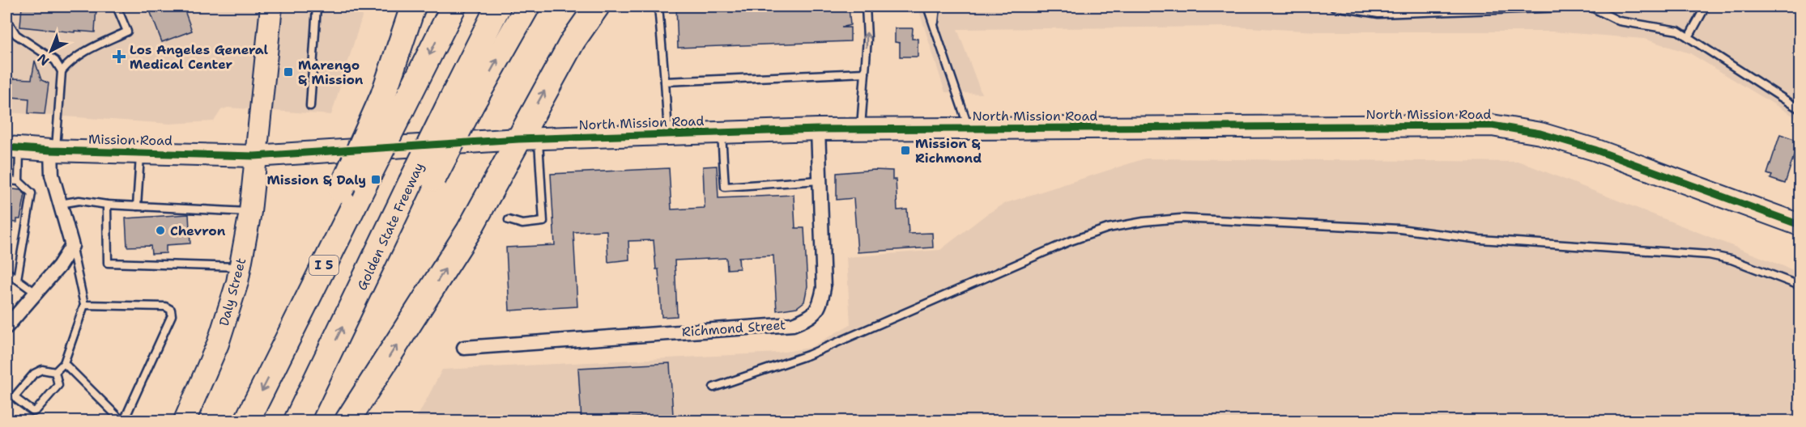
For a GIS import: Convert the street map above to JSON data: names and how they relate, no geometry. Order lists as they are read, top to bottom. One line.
{"streets":{"highway":["Golden State Freeway","I 5"],"main road":["North Mission Road","Mission Road","Daly Street"],"street":["Richmond Street"]},"crossings":[["North Mission Road","Mission Road"],["North Mission Road","Daly Street"],["North Mission Road","Richmond Street"],["Mission Road","Daly Street"]],"places":{"health":["Los Angeles General Medical Center"],"transit":["Marengo & Mission","Mission & Richmond","Mission & Daly"],"other":["Chevron"]},"north":"bottom left"}
